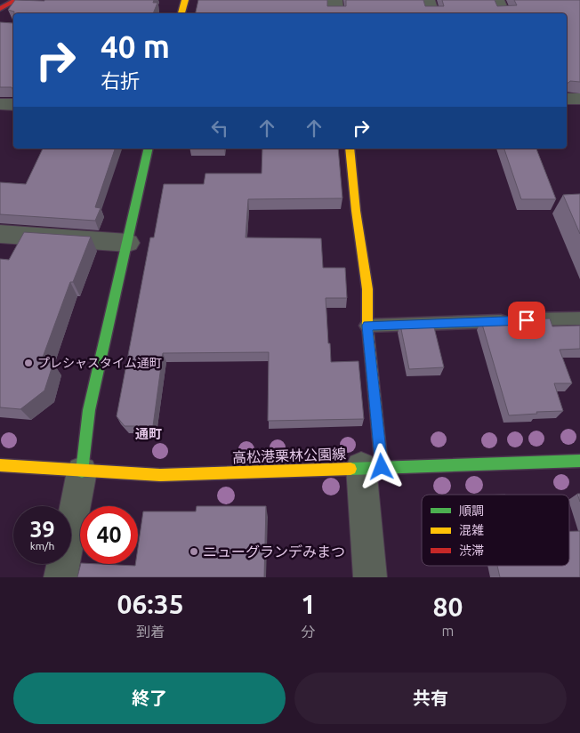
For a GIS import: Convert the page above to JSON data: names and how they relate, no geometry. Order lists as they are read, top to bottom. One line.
{"streets":{"street":["高松港栗林公園線"]},"districts":["通町"],"places":["プレシャスタイム通町","ニューグランデみまつ"],"legend":["順調","混雑","渋滞"],"page":{"turn":["40 m","右折"],"speed":"39 km/h","limit":"40","eta":["06:35","到着","1","分","80","m"],"buttons":["終了","共有"]}}
